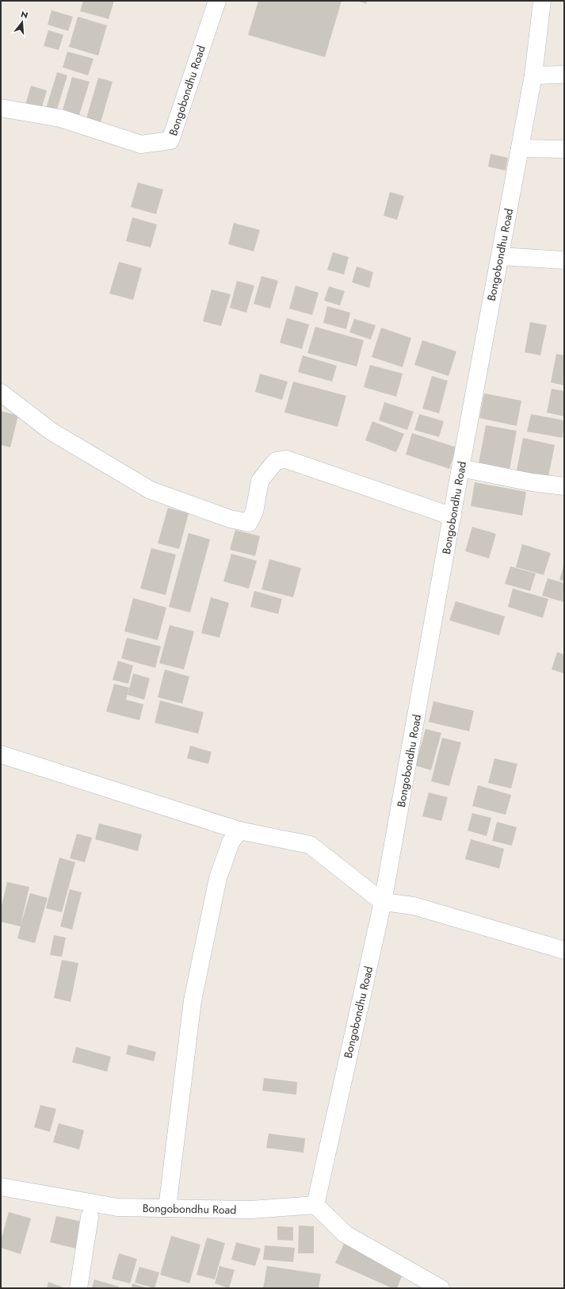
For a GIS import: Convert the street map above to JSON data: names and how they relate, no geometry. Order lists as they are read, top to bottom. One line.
{"streets":{"street":["Bongobondhu Road"]},"north":"top"}
